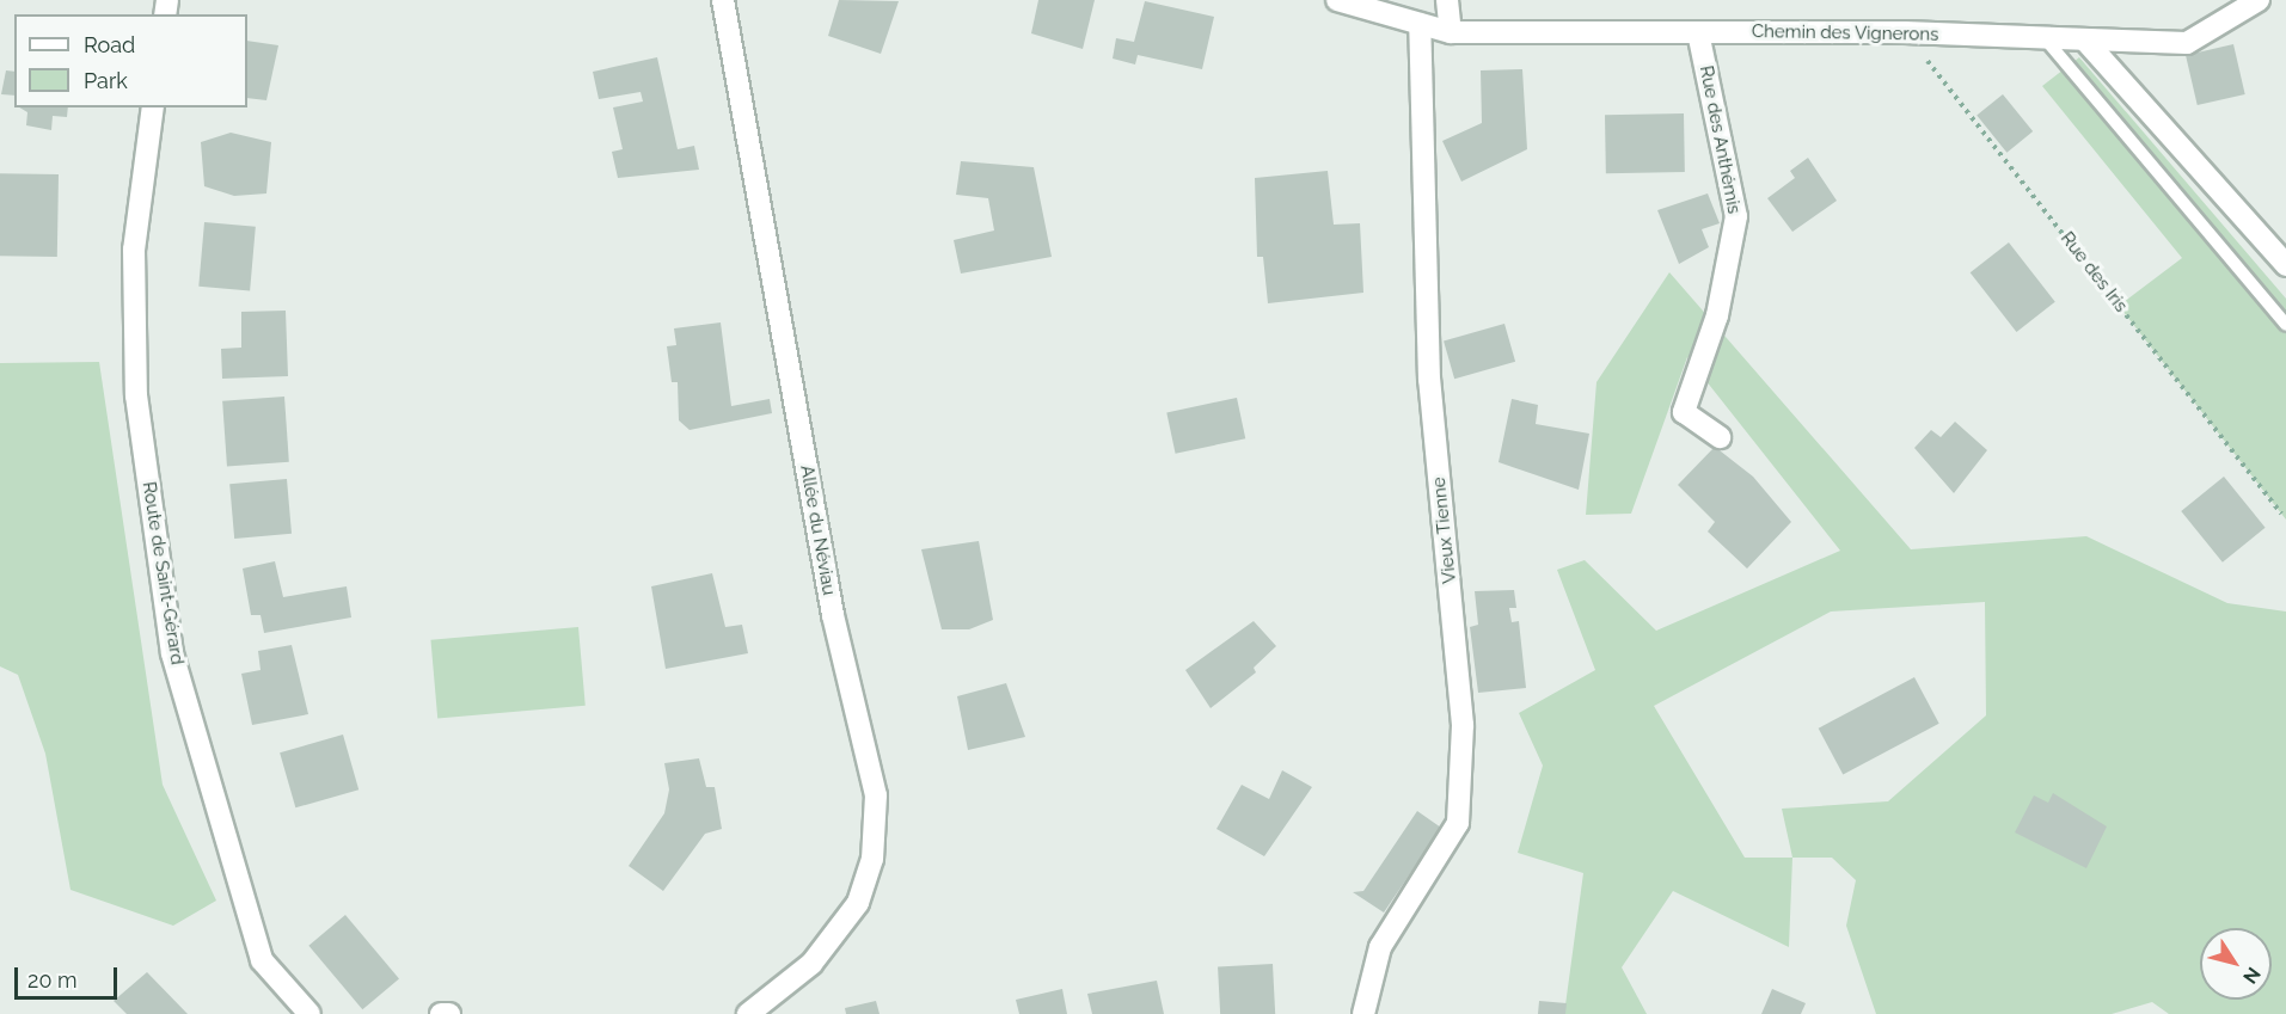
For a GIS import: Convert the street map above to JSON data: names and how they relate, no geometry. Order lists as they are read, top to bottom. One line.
{"streets":{"street":["Chemin des Vignerons","Rue des Anthémis","Allée du Néviau","Vieux Tienne","Route de Saint-Gérard"],"path":["Rue des Iris"]},"crossings":[["Chemin des Vignerons","Rue des Anthémis"],["Chemin des Vignerons","Rue des Iris"],["Chemin des Vignerons","Vieux Tienne"]],"legend":["Road","Park"],"scale_bar":"20 m","north":"bottom right"}
